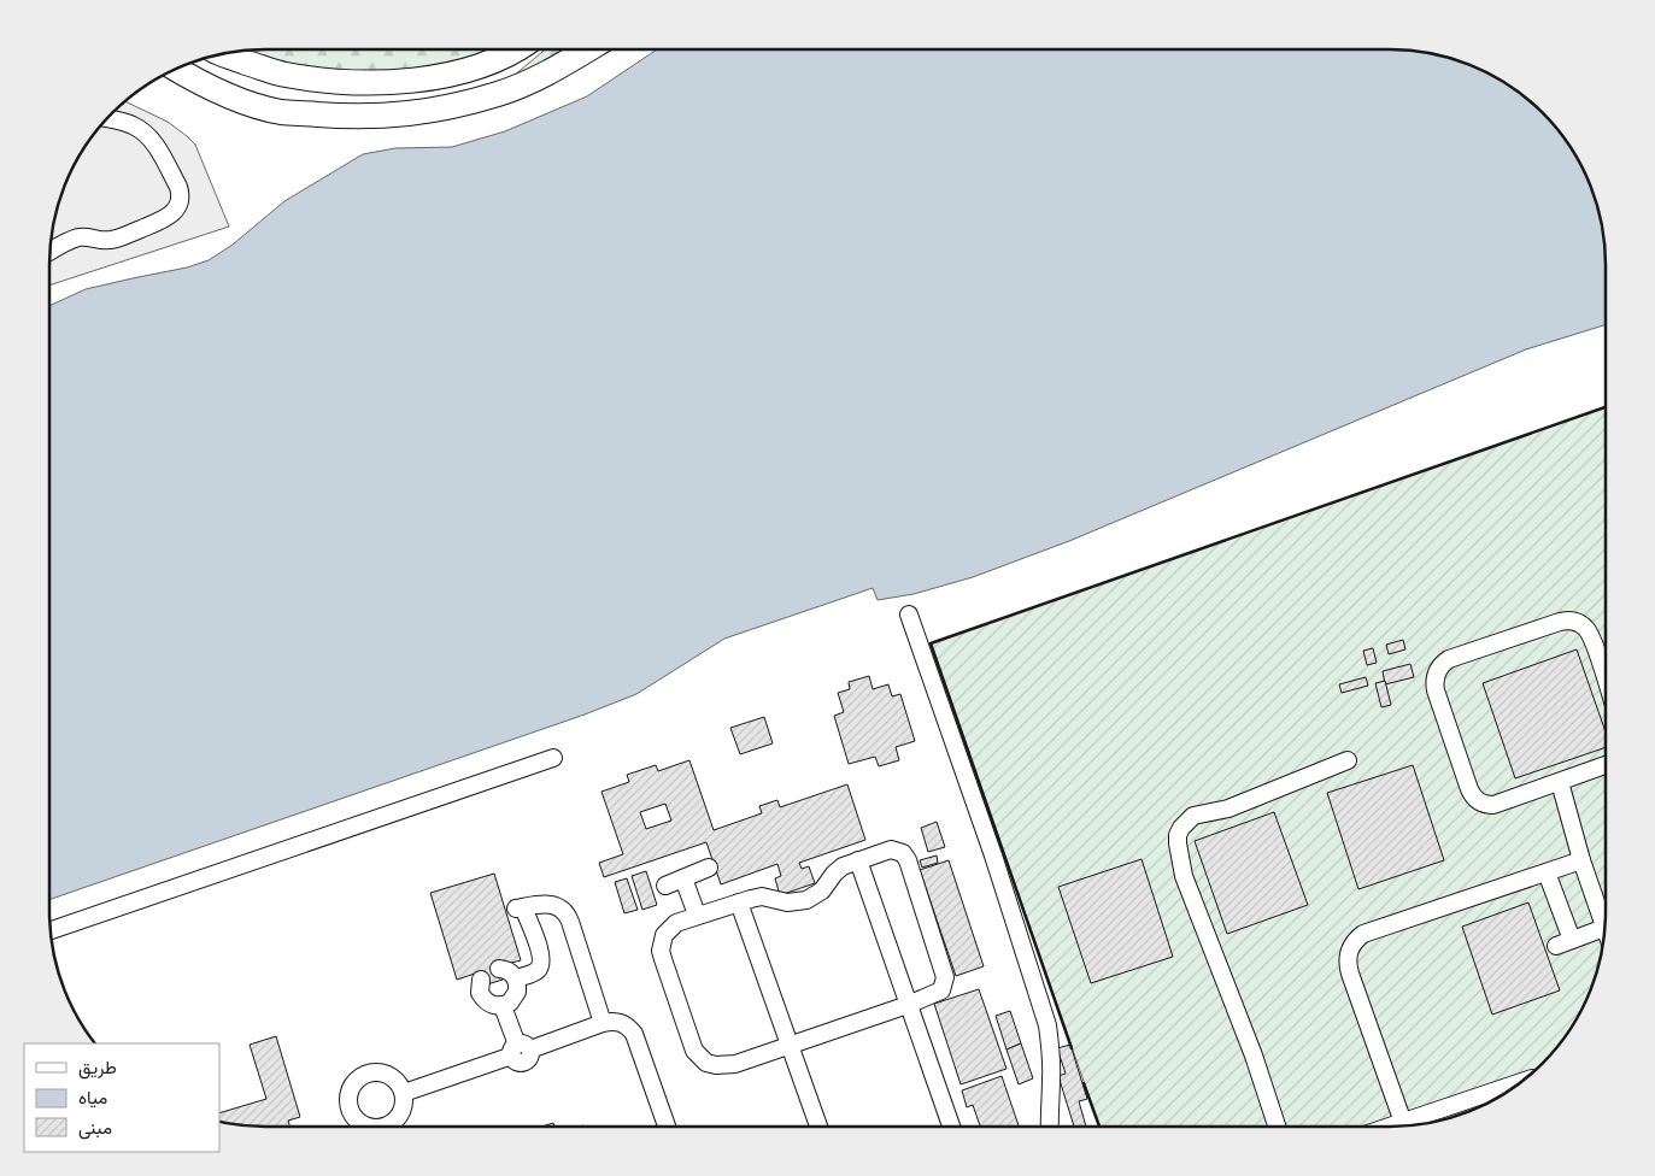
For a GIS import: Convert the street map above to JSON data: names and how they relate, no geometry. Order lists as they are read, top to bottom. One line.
{"legend":["طريق","مياه","مبنى"]}
